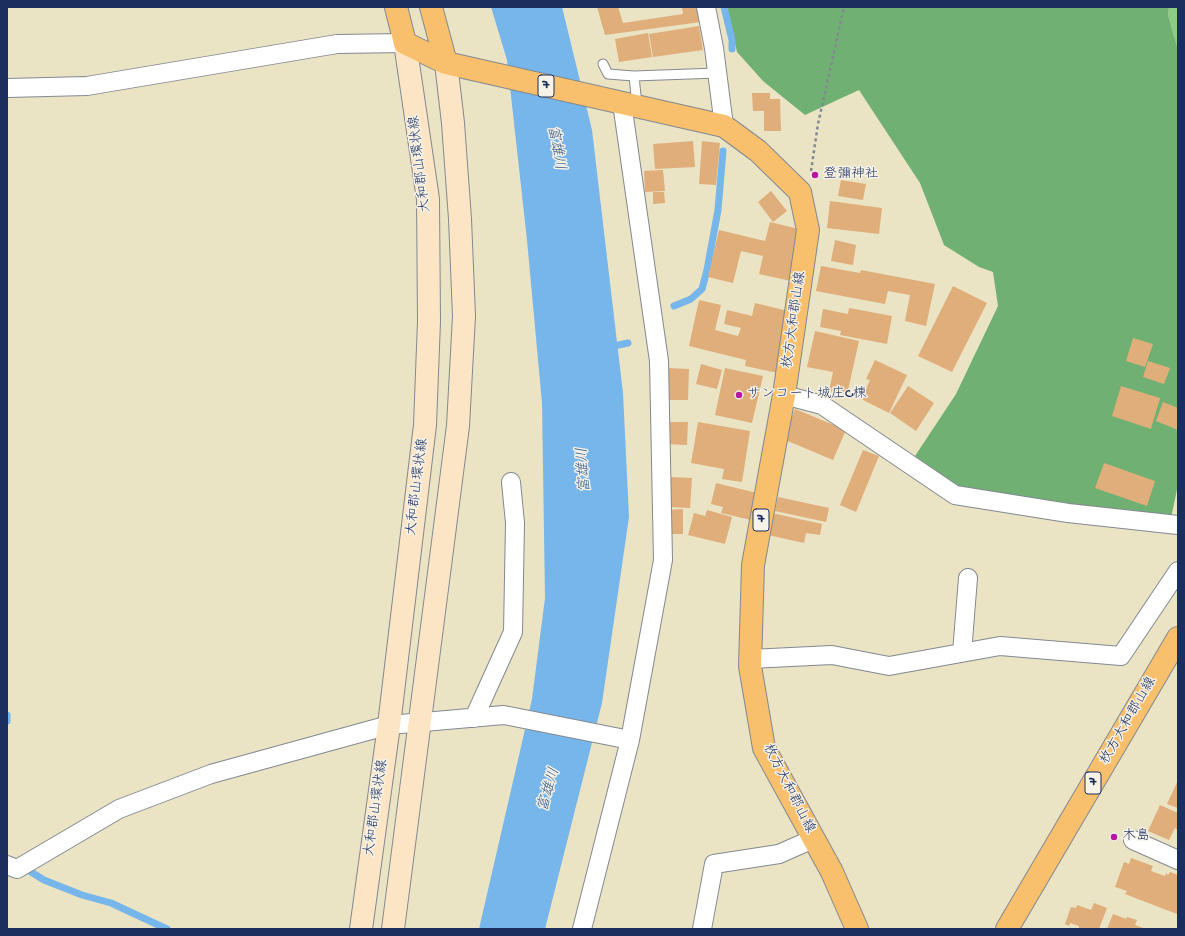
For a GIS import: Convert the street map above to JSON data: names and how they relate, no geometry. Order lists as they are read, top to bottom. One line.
{"streets":{"main road":["7","大和郡山環状線","枚方大和郡山線"]},"crossings":[["大和郡山環状線","枚方大和郡山線"]],"water":["富雄川"],"places":["登彌神社","サンコート城庄C棟","木島"]}
